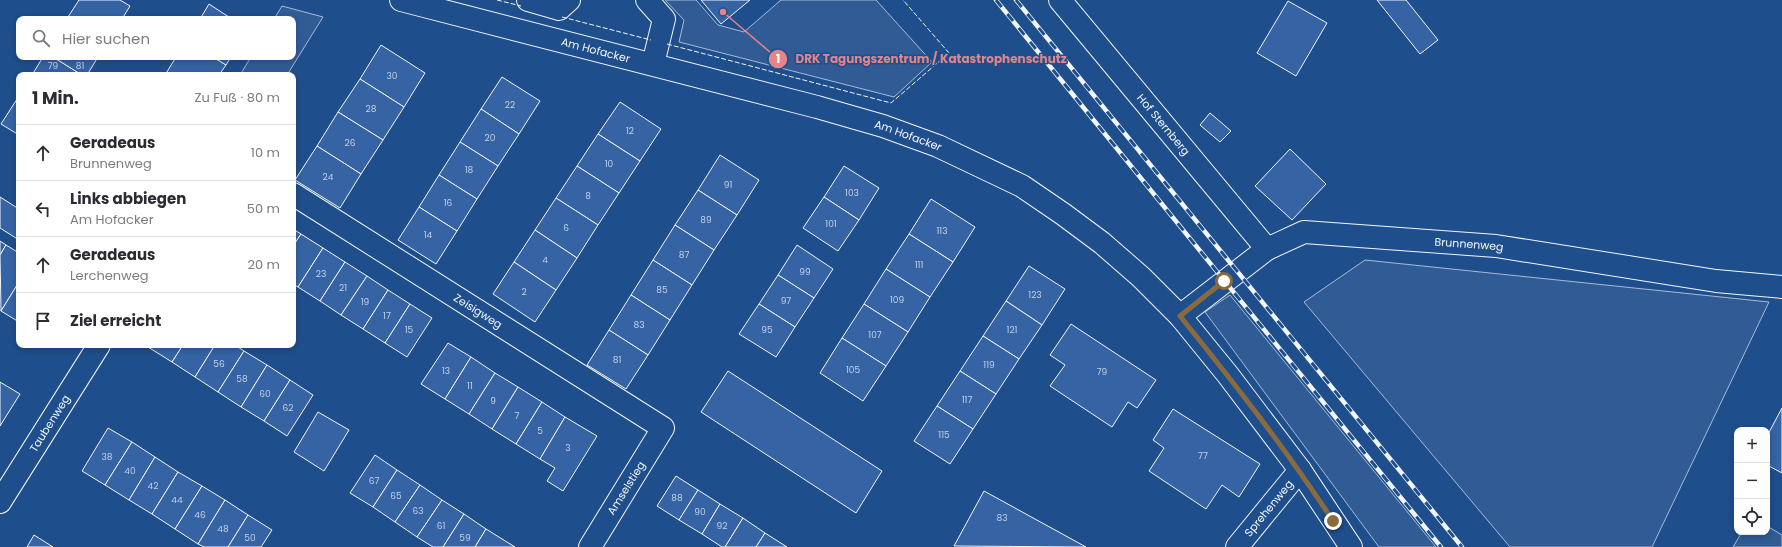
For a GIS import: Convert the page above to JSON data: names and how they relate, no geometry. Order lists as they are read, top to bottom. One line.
{"streets":{"street":["Am Hofacker","Hof Sternberg","Brunnenweg","Zeisigweg","Taubenweg","Amselstieg","Sprehenweg"]},"crossings":[["Am Hofacker","Brunnenweg"],["Am Hofacker","Sprehenweg"],["Hof Sternberg","Brunnenweg"],["Zeisigweg","Amselstieg"]],"places":["DRK Tagungszentrum / Katastrophenschutz"],"house_numbers":["79","81","30","22","28","12","20","26","10","18","24","91","103","8","16","89","101","6","113","14","87","4","111","99","23","21","85","2","123","109","97","19","17","83","15","95","121","107","81","56","119","105","13","79","58","11","60","117","9","62","7","5","115","3","77","38","40","67","42","65","88","44","63","90","46","83","61","92","48","50","59"],"page":{"search":"Hier suchen","heading":["1 Min.","Zu Fuß · 80 m"],"list":[["Geradeaus","Brunnenweg","10 m"],["Links abbiegen","Am Hofacker","50 m"],["Geradeaus","Lerchenweg","20 m"],"Ziel erreicht"],"map_buttons":["+","−"]}}
